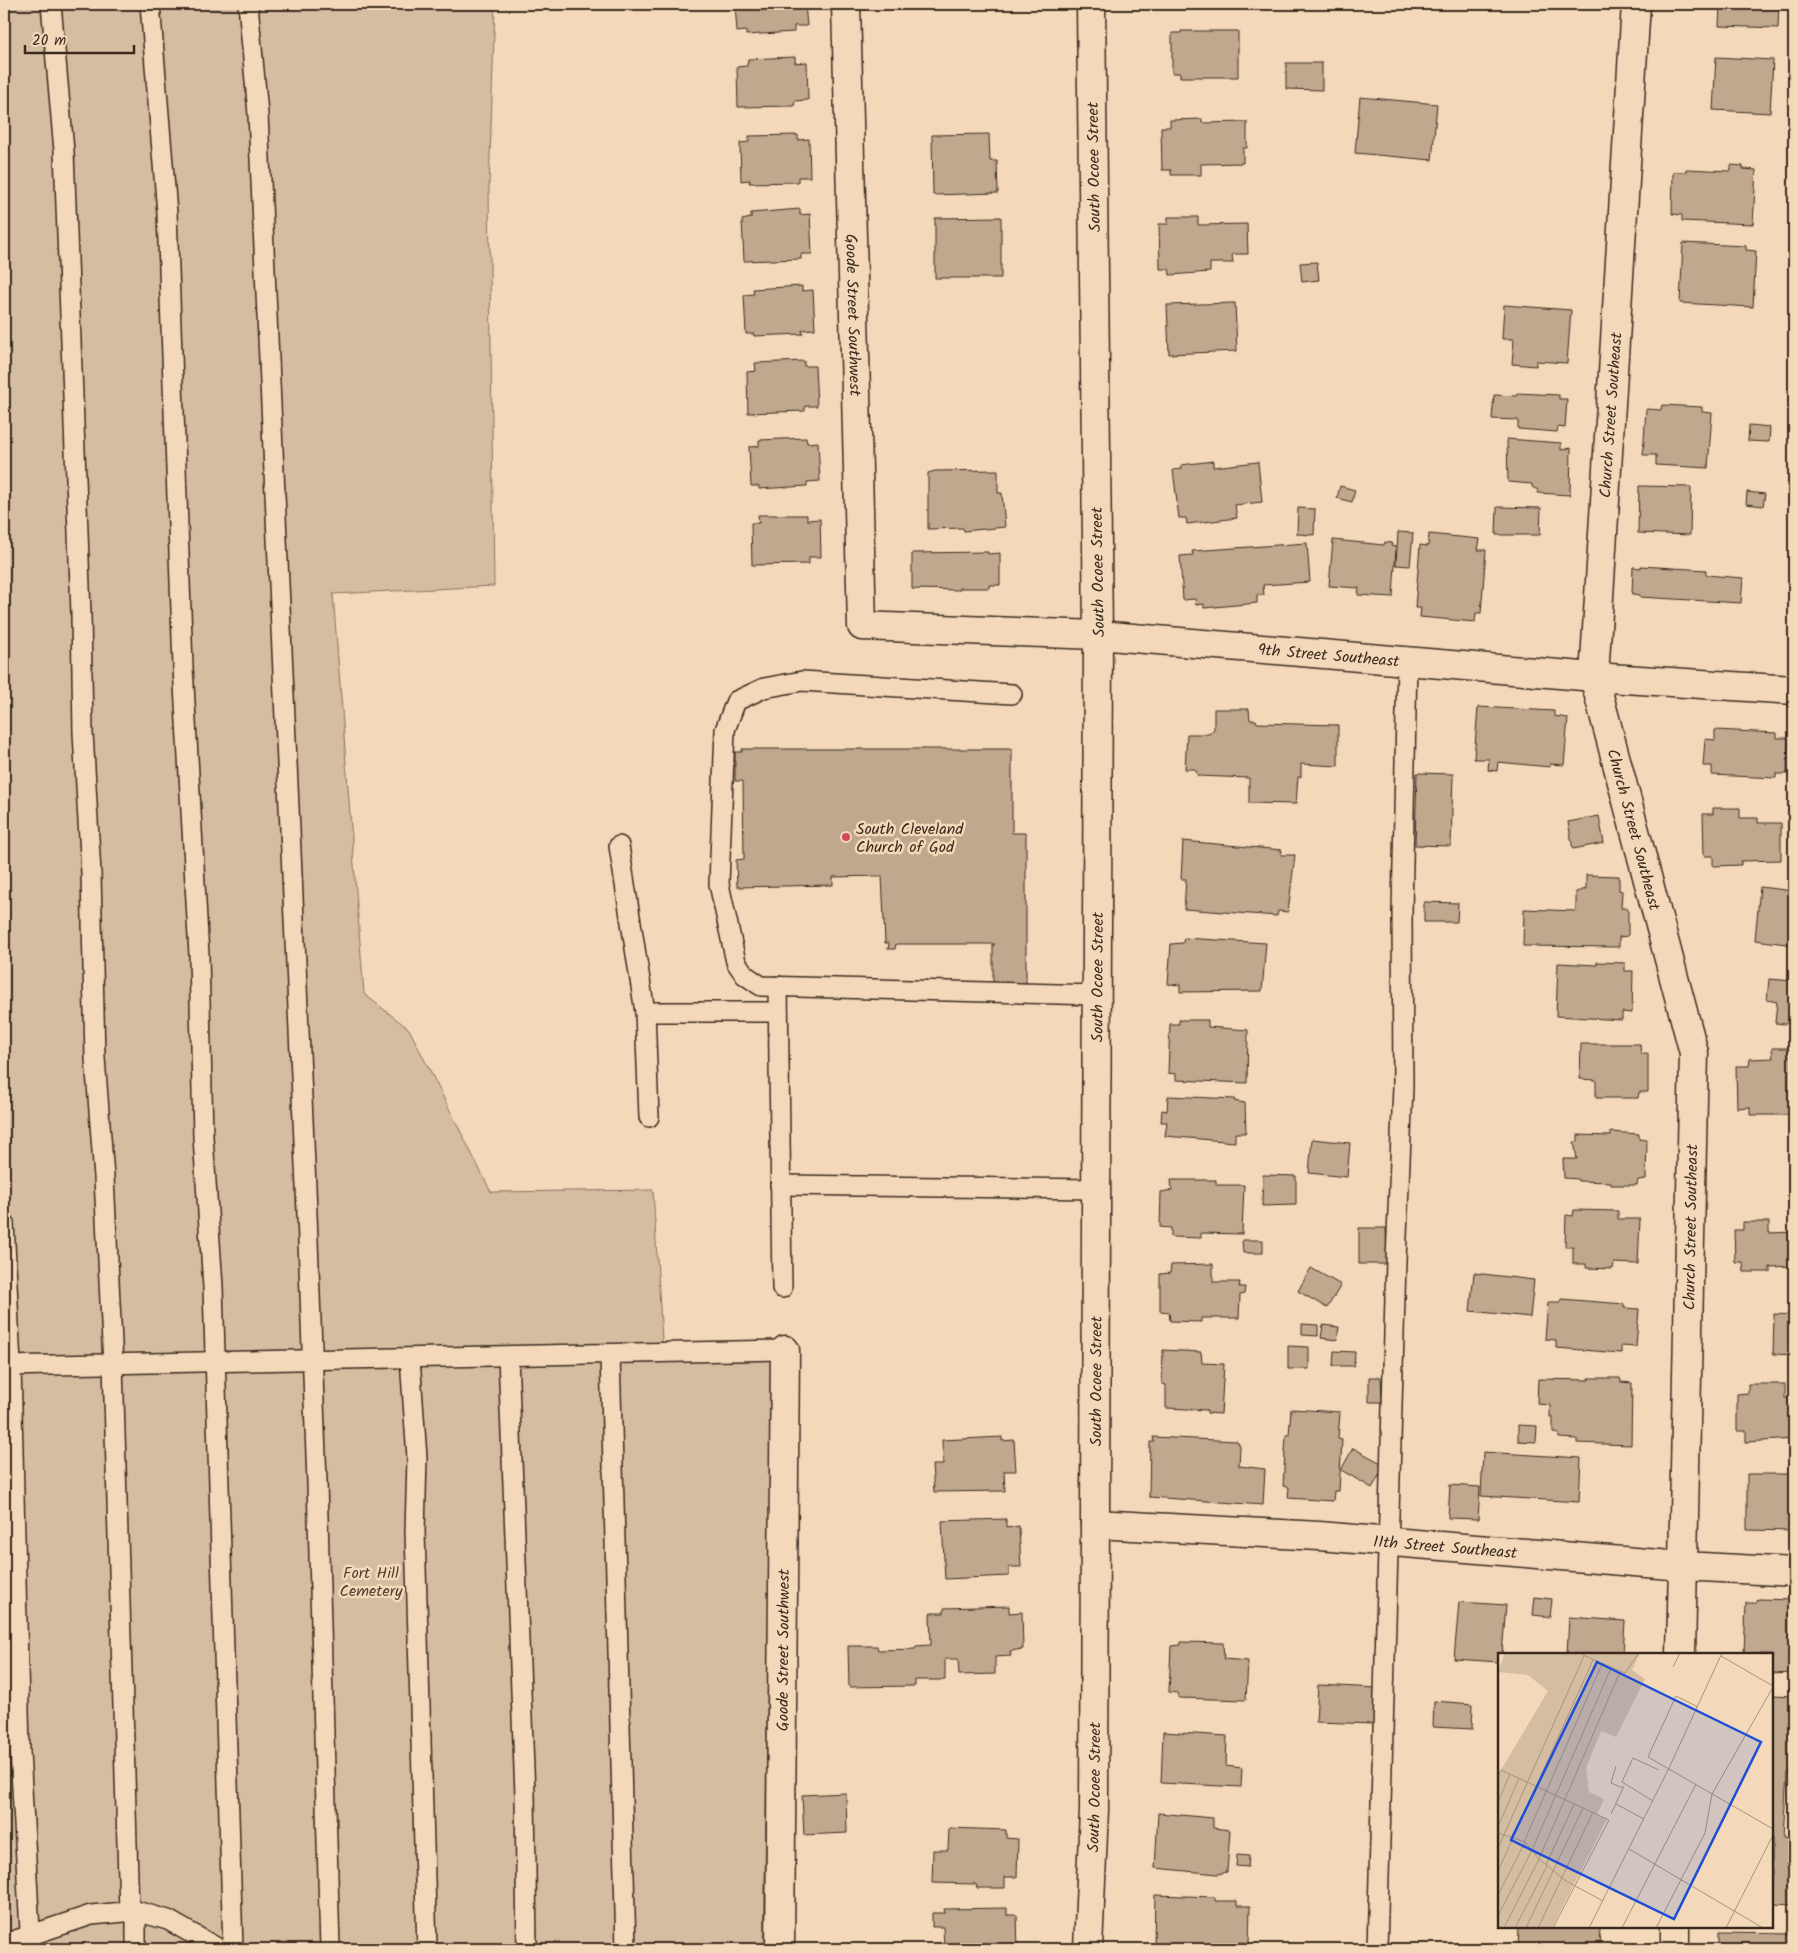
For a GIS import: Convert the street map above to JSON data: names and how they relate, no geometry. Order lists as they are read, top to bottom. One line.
{"streets":{"street":["South Ocoee Street","Goode Street Southwest","Church Street Southeast","9th Street Southeast","11th Street Southeast"]},"crossings":[["South Ocoee Street","9th Street Southeast"],["South Ocoee Street","11th Street Southeast"],["Goode Street Southwest","9th Street Southeast"],["Church Street Southeast","9th Street Southeast"],["Church Street Southeast","11th Street Southeast"]],"parks":["Fort Hill Cemetery"],"places":["South Cleveland Church of God"],"scale_bar":"20 m"}
